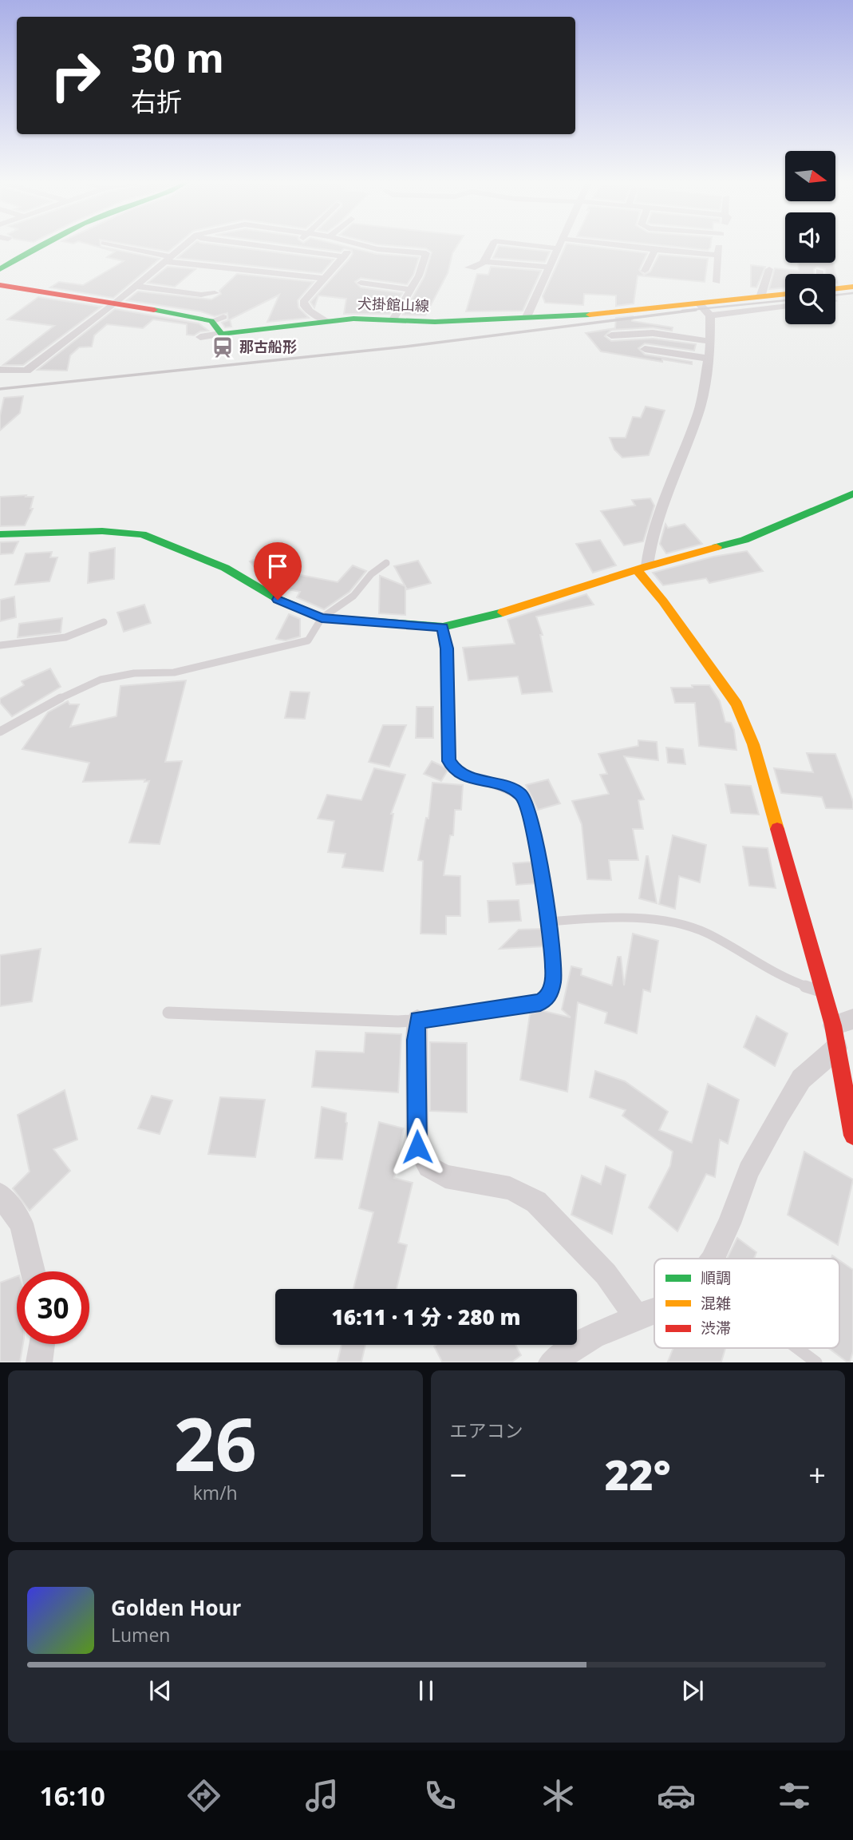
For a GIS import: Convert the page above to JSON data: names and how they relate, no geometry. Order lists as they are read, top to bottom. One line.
{"streets":{"main road":["犬掛館山線"]},"places":{"station":["那古船形"]},"legend":["順調","混雑","渋滞"],"north":"right","page":{"turn":["30 m","右折"],"limit":"30","trip":"16:11 · 1 分 · 280 m","tile":[["26","km/h"],"エアコン"],"heat":["−","22°","+"],"song":["Golden Hour","Lumen"],"tabs":"16:10"}}
